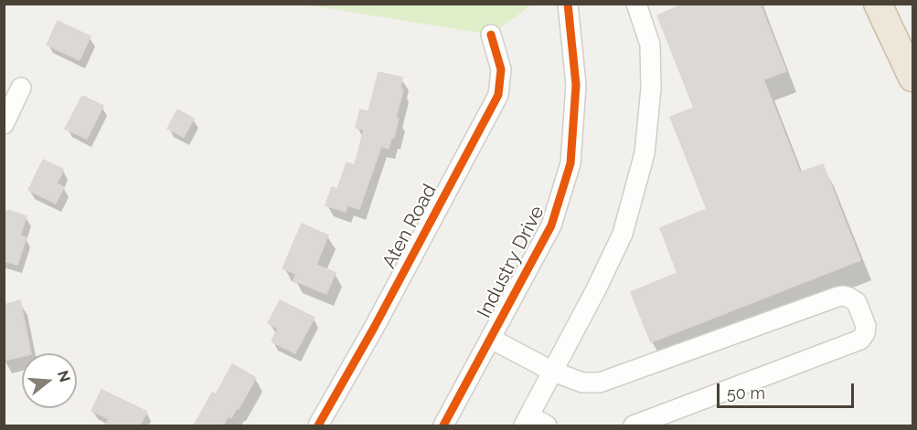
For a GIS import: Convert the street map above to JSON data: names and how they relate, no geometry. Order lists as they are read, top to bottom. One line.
{"streets":{"street":["Aten Road","Industry Drive"]},"scale_bar":"50 m","north":"right"}
